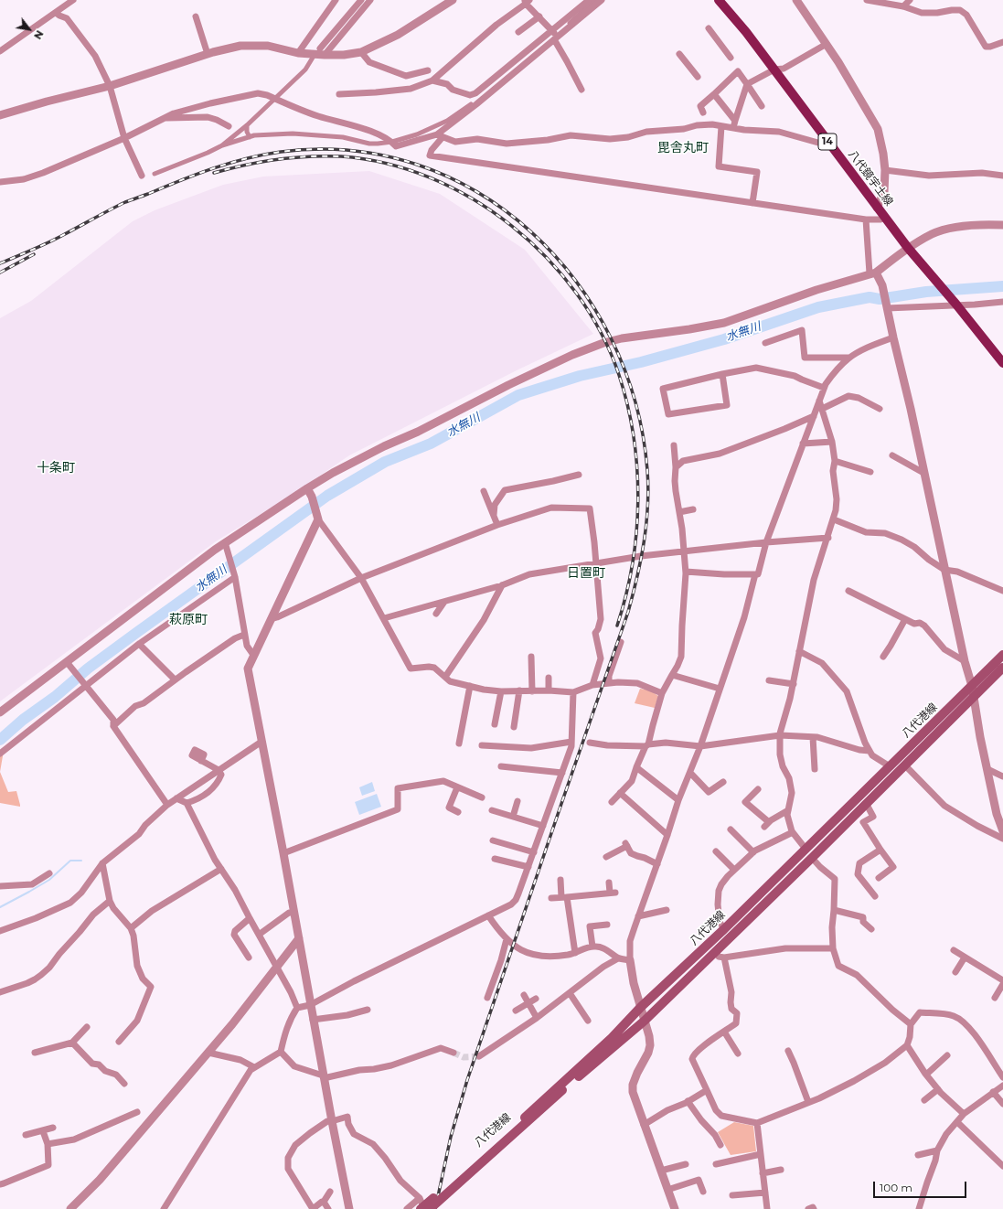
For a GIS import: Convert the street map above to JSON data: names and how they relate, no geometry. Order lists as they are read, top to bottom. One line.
{"streets":{"main road":["14","八代鏡宇土線","八代港線"]},"crossings":[["14","八代鏡宇土線"]],"districts":["毘舎丸町","十条町","日置町","萩原町"],"water":["水無川"],"scale_bar":"100 m","north":"bottom right"}
